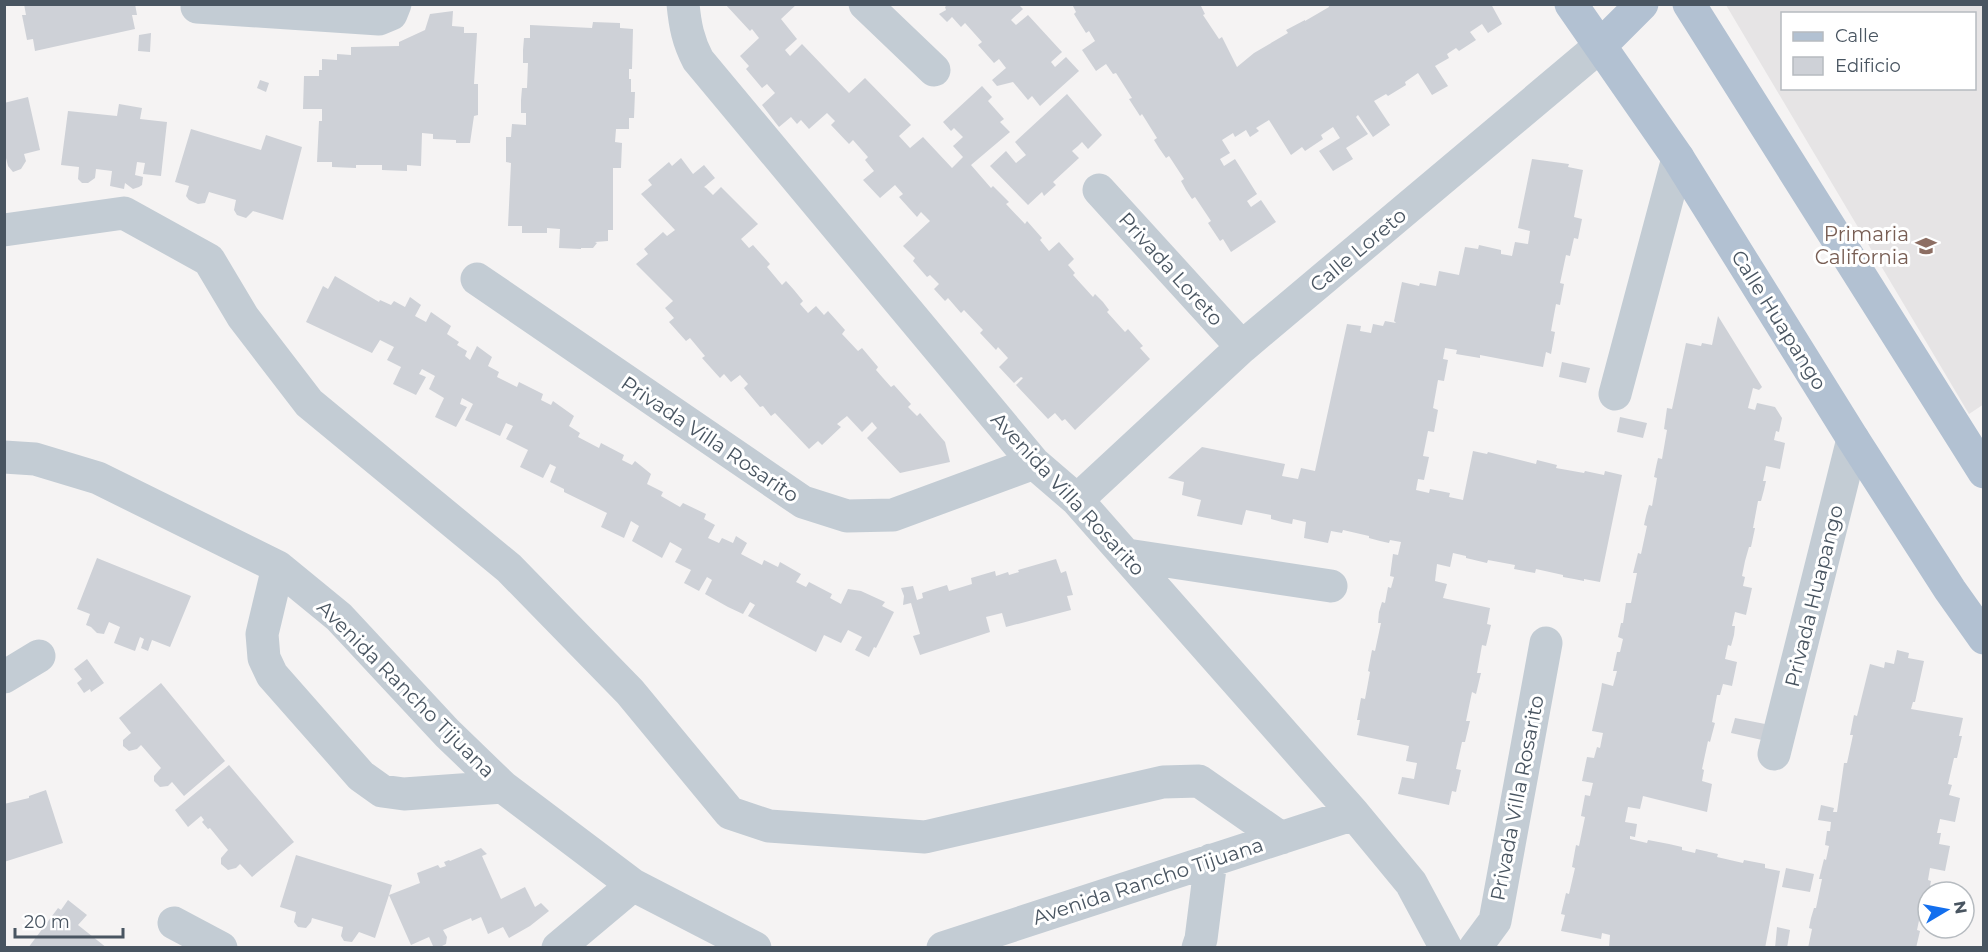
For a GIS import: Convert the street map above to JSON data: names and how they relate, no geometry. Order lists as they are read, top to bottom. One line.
{"streets":{"main road":["Calle Loreto","Calle Huapango"],"street":["Privada Loreto","Privada Villa Rosarito","Avenida Villa Rosarito","Privada Huapango","Avenida Rancho Tijuana"]},"crossings":[["Calle Loreto","Privada Loreto"],["Calle Loreto","Calle Huapango"],["Calle Loreto","Avenida Villa Rosarito"],["Calle Huapango","Privada Huapango"],["Privada Villa Rosarito","Avenida Villa Rosarito"],["Avenida Villa Rosarito","Avenida Rancho Tijuana"]],"places":{"school or university":["Primaria California"]},"legend":["Calle","Edificio"],"scale_bar":"20 m","north":"right"}
